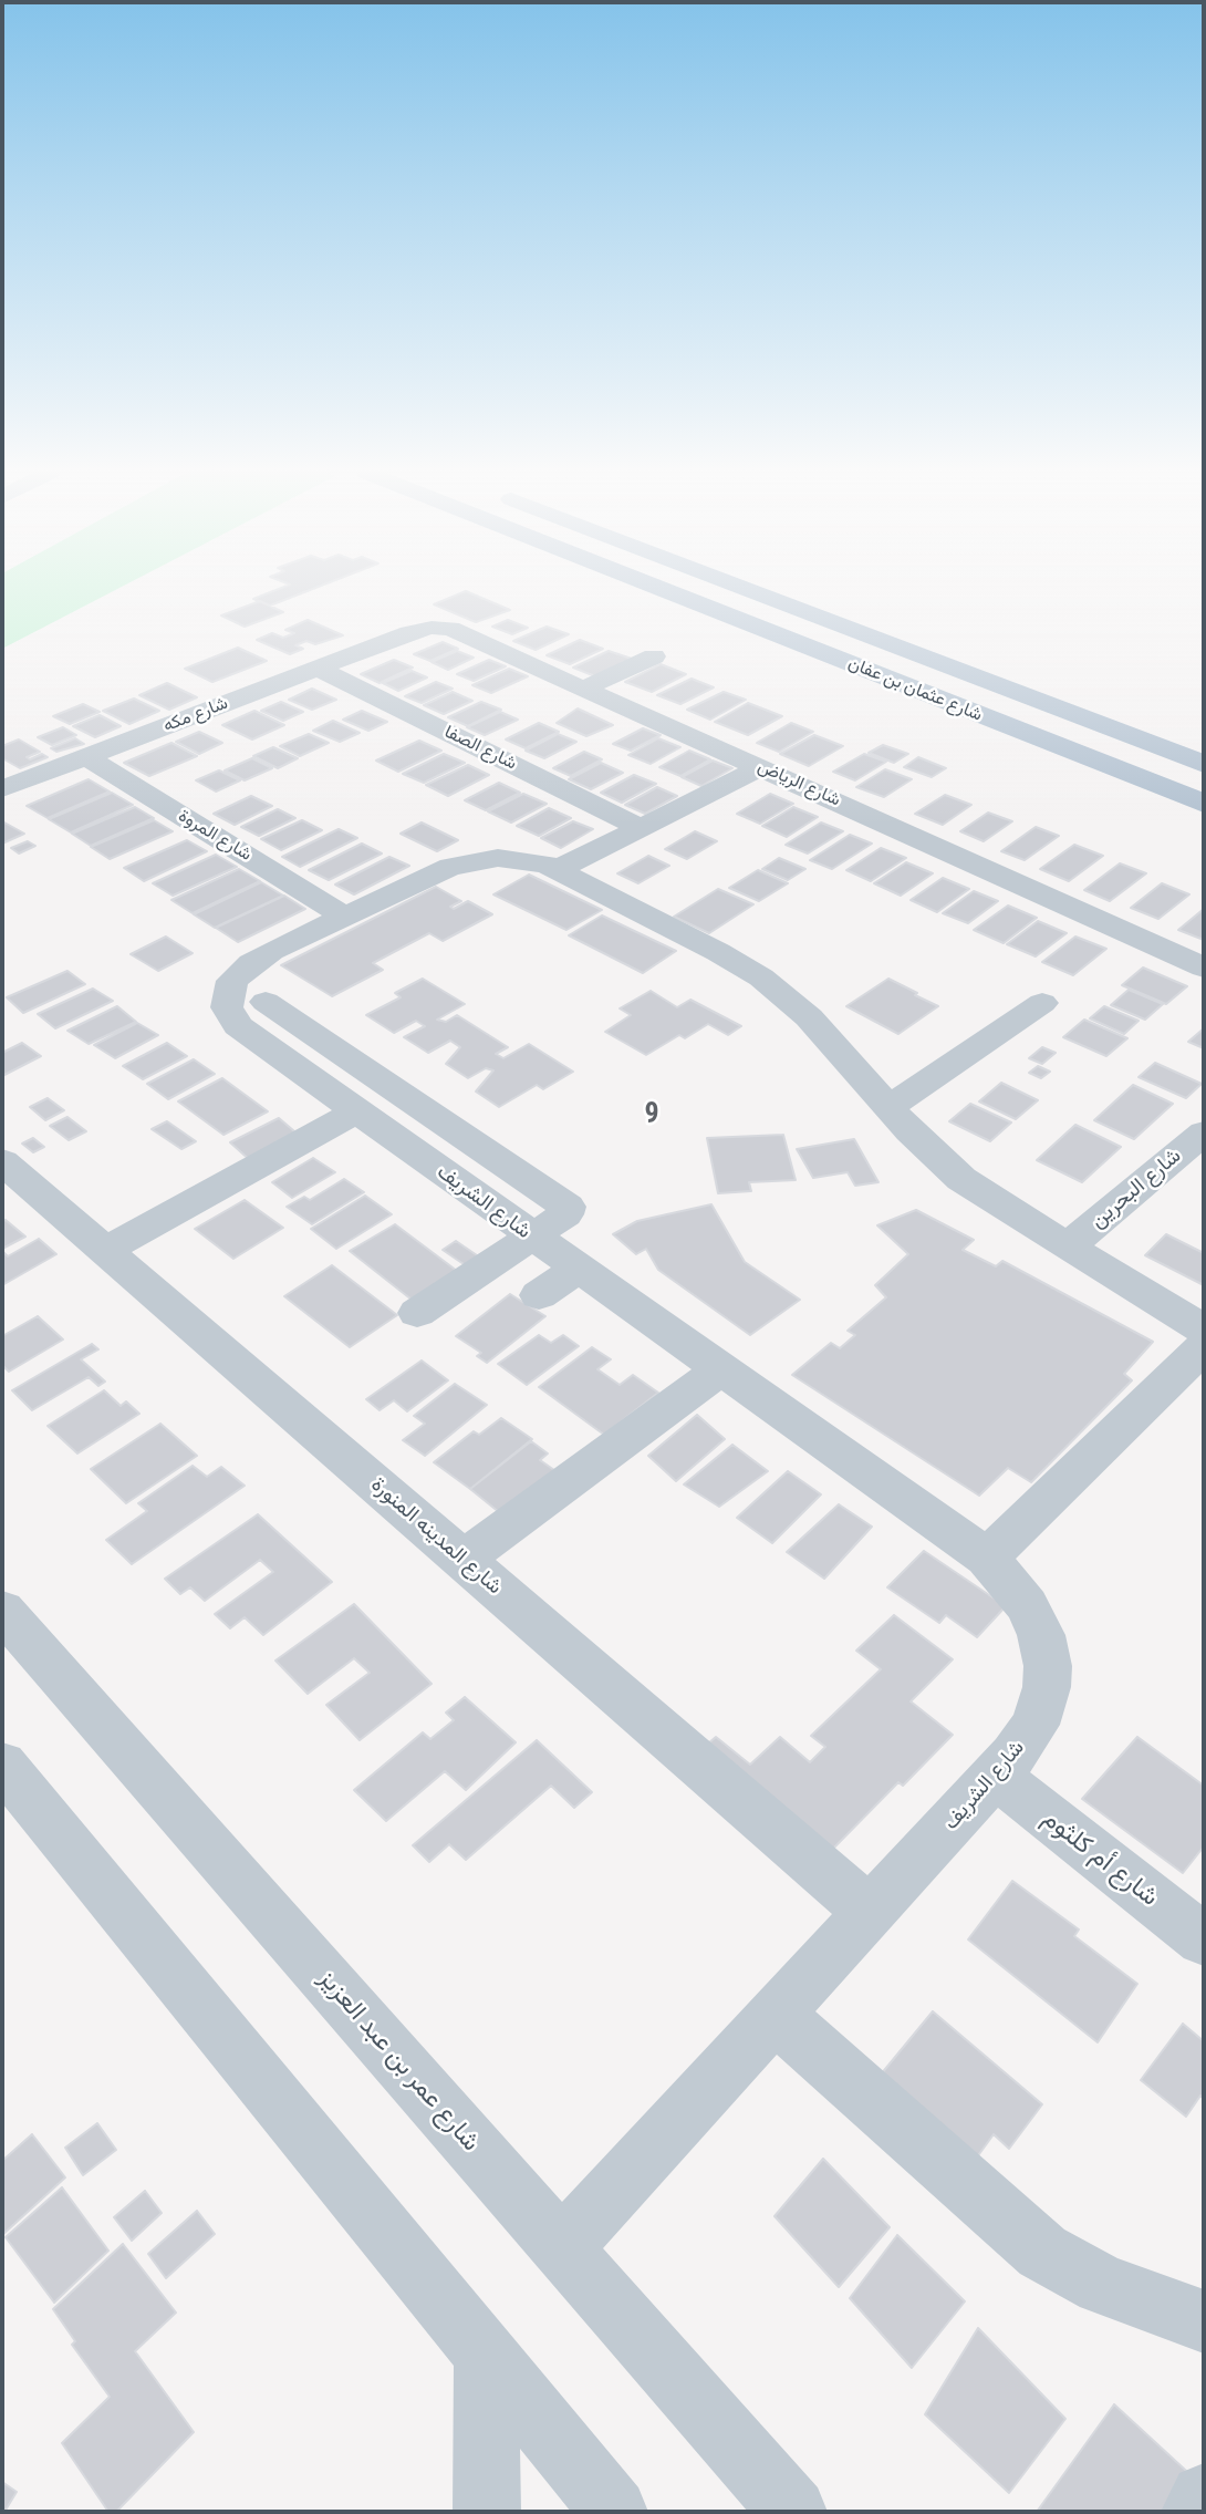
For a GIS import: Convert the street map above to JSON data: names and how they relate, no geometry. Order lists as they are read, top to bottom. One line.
{"streets":{"main road":["شارع عثمان بن عفان"],"street":["شارع مكه","شارع الصفا","شارع الرياض","شارع المروة","شارع البحرين","شارع الشريف","شارع المدينه المنورة","شارع أم كلثوم","شارع عمر بن عبد العزيز"]},"crossings":[["شارع مكه","شارع الصفا"],["شارع مكه","شارع الرياض"],["شارع مكه","شارع المروة"],["شارع المروة","شارع الشريف"],["شارع البحرين","شارع الشريف"],["شارع الشريف","شارع المدينه المنورة"],["شارع الشريف","شارع أم كلثوم"],["شارع الشريف","شارع عمر بن عبد العزيز"]],"districts":["9"]}
